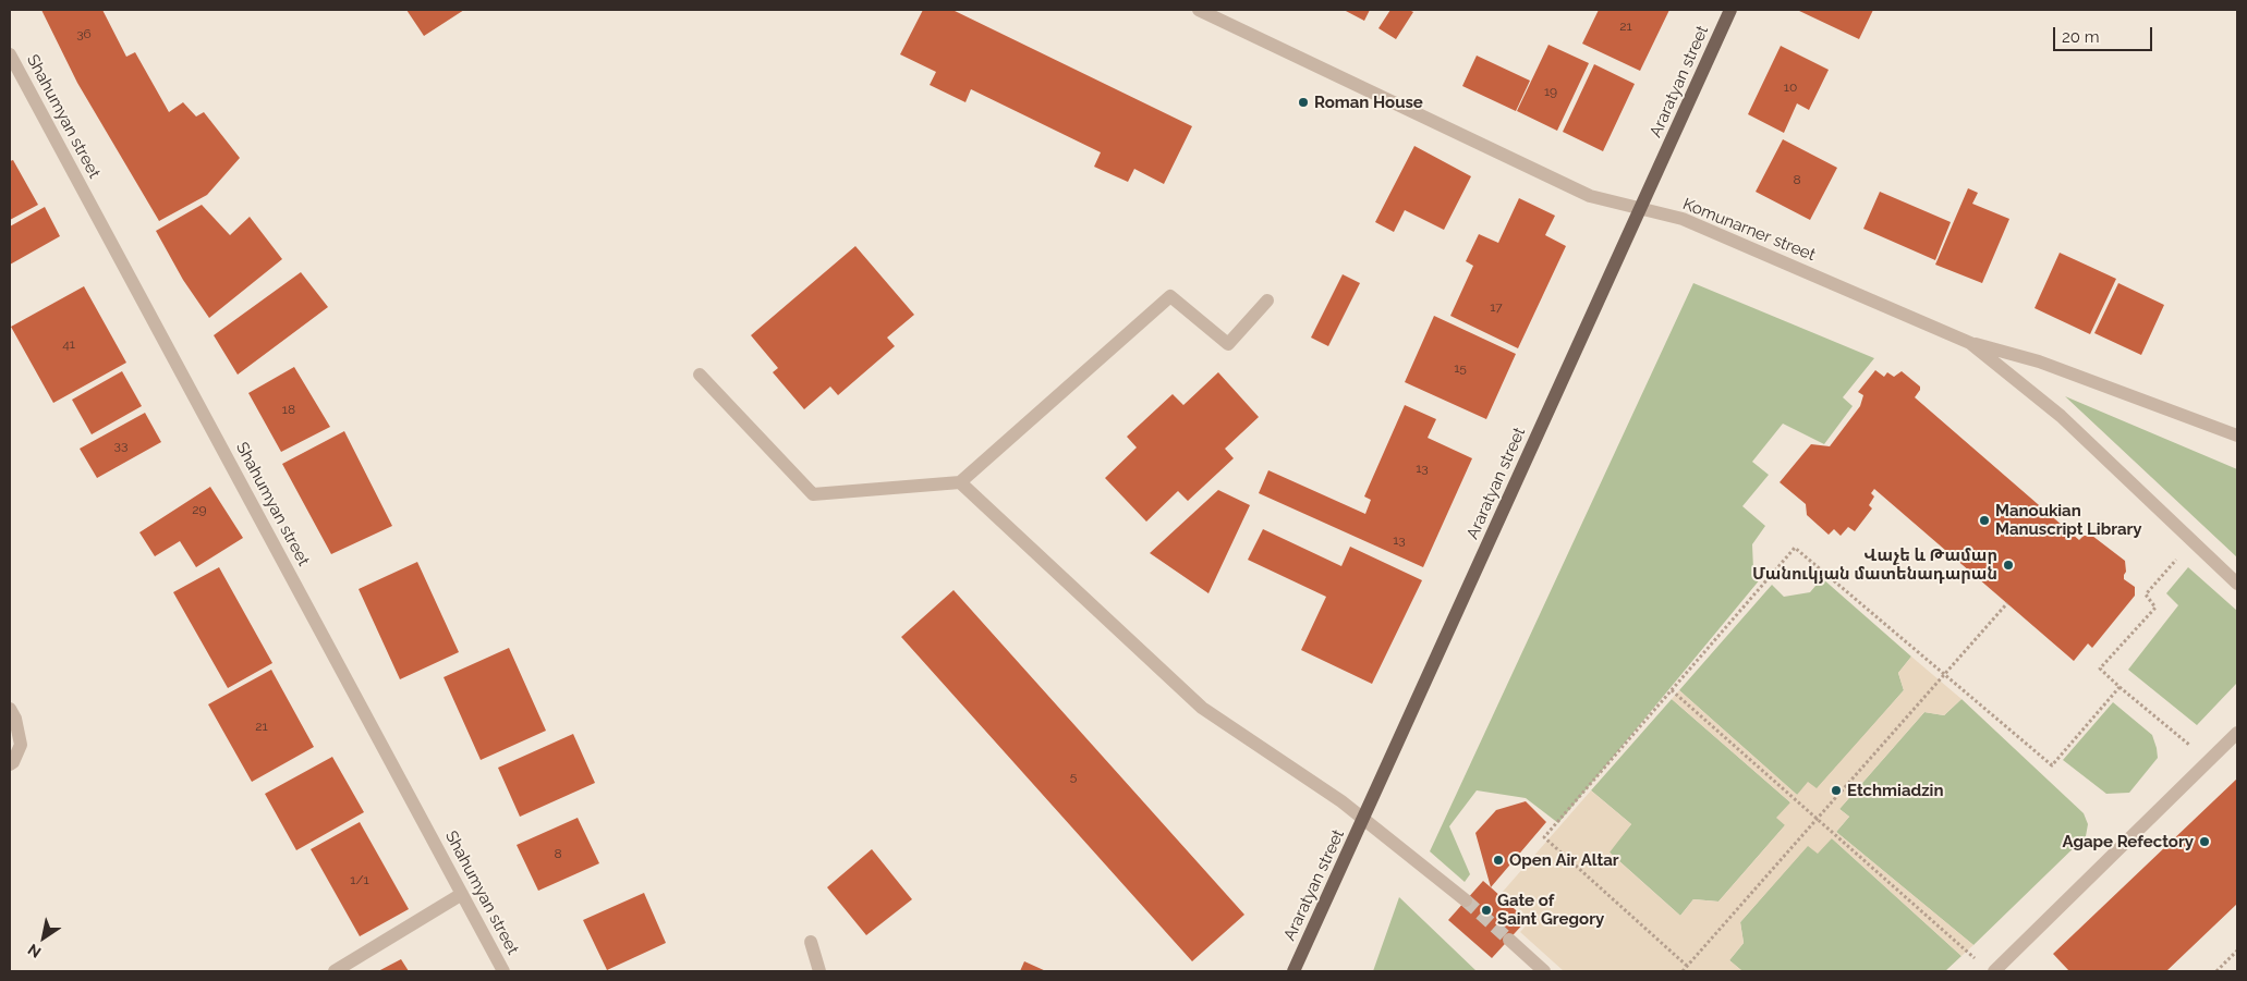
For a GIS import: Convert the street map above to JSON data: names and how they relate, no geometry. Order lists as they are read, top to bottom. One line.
{"streets":{"main road":["Araratyan street"],"street":["Shahumyan street","Komunarner street"]},"crossings":[["Araratyan street","Komunarner street"]],"places":["Roman House","Manoukian Manuscript Library","Վաչե և Թամար Մանուկյան մատենադարան","Etchmiadzin","Agape Refectory","Open Air Altar","Gate of Saint Gregory"],"house_numbers":["21","36","10","19","8","17","41","15","18","33","13","29","13","21","5","8","1/1"],"scale_bar":"20 m","north":"bottom left"}
